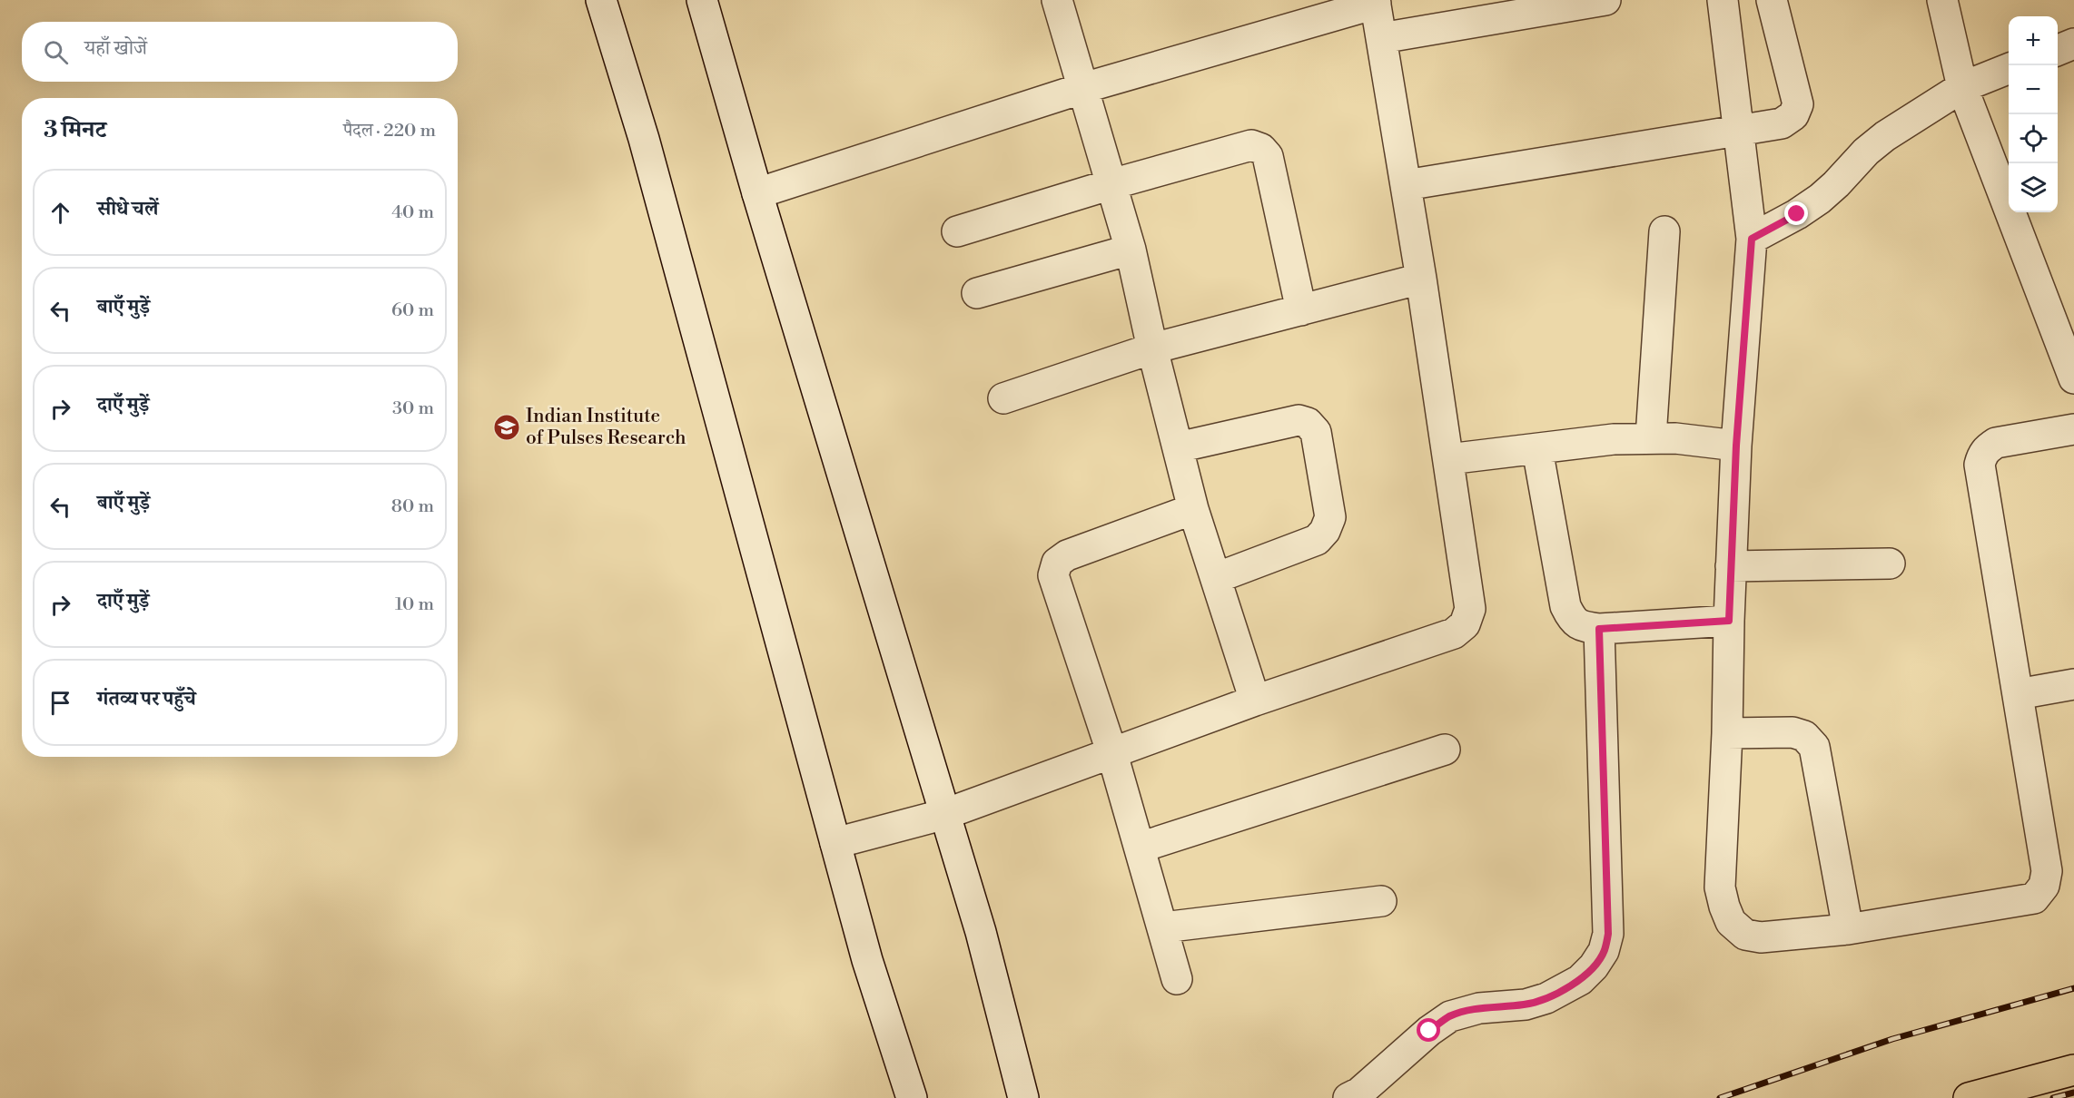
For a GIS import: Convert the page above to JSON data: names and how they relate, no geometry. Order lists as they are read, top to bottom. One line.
{"places":{"school or university":["Indian Institute of Pulses Research"]},"page":{"map_buttons":["+","−"],"search":"यहाँ खोजें","heading":["3 मिनट","पैदल · 220 m"],"list":[["सीधे चलें","40 m"],["बाएँ मुड़ें","60 m"],["दाएँ मुड़ें","30 m"],["बाएँ मुड़ें","80 m"],["दाएँ मुड़ें","10 m"],"गंतव्य पर पहुँचे"]}}
